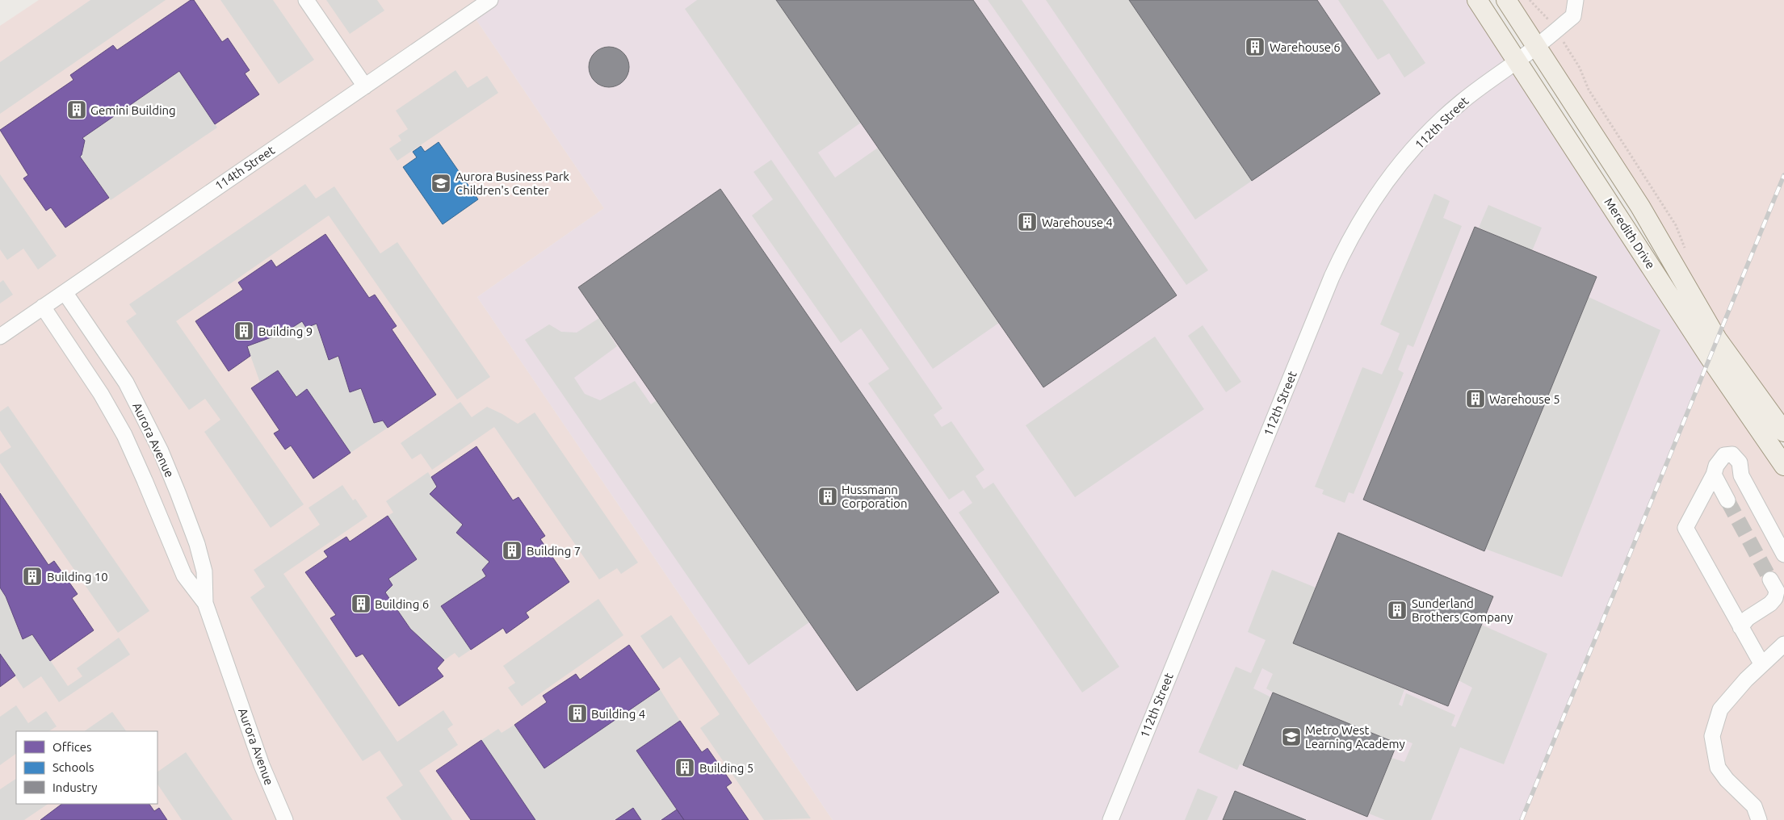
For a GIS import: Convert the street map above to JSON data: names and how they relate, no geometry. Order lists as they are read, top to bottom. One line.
{"streets":{"main road":["Meredith Drive"],"street":["112th Street","114th Street","Aurora Avenue"]},"crossings":[["112th Street","Meredith Drive"],["114th Street","Aurora Avenue"]],"places":{"building":["Warehouse 6","Gemini Building","Warehouse 4","Building 9","Warehouse 5","Hussmann Corporation","Building 7","Building 10","Building 6","Sunderland Brothers Company","Building 4","Building 5"],"school or university":["Aurora Business Park Children's Center","Metro West Learning Academy"]},"legend":["Offices","Schools","Industry"]}
